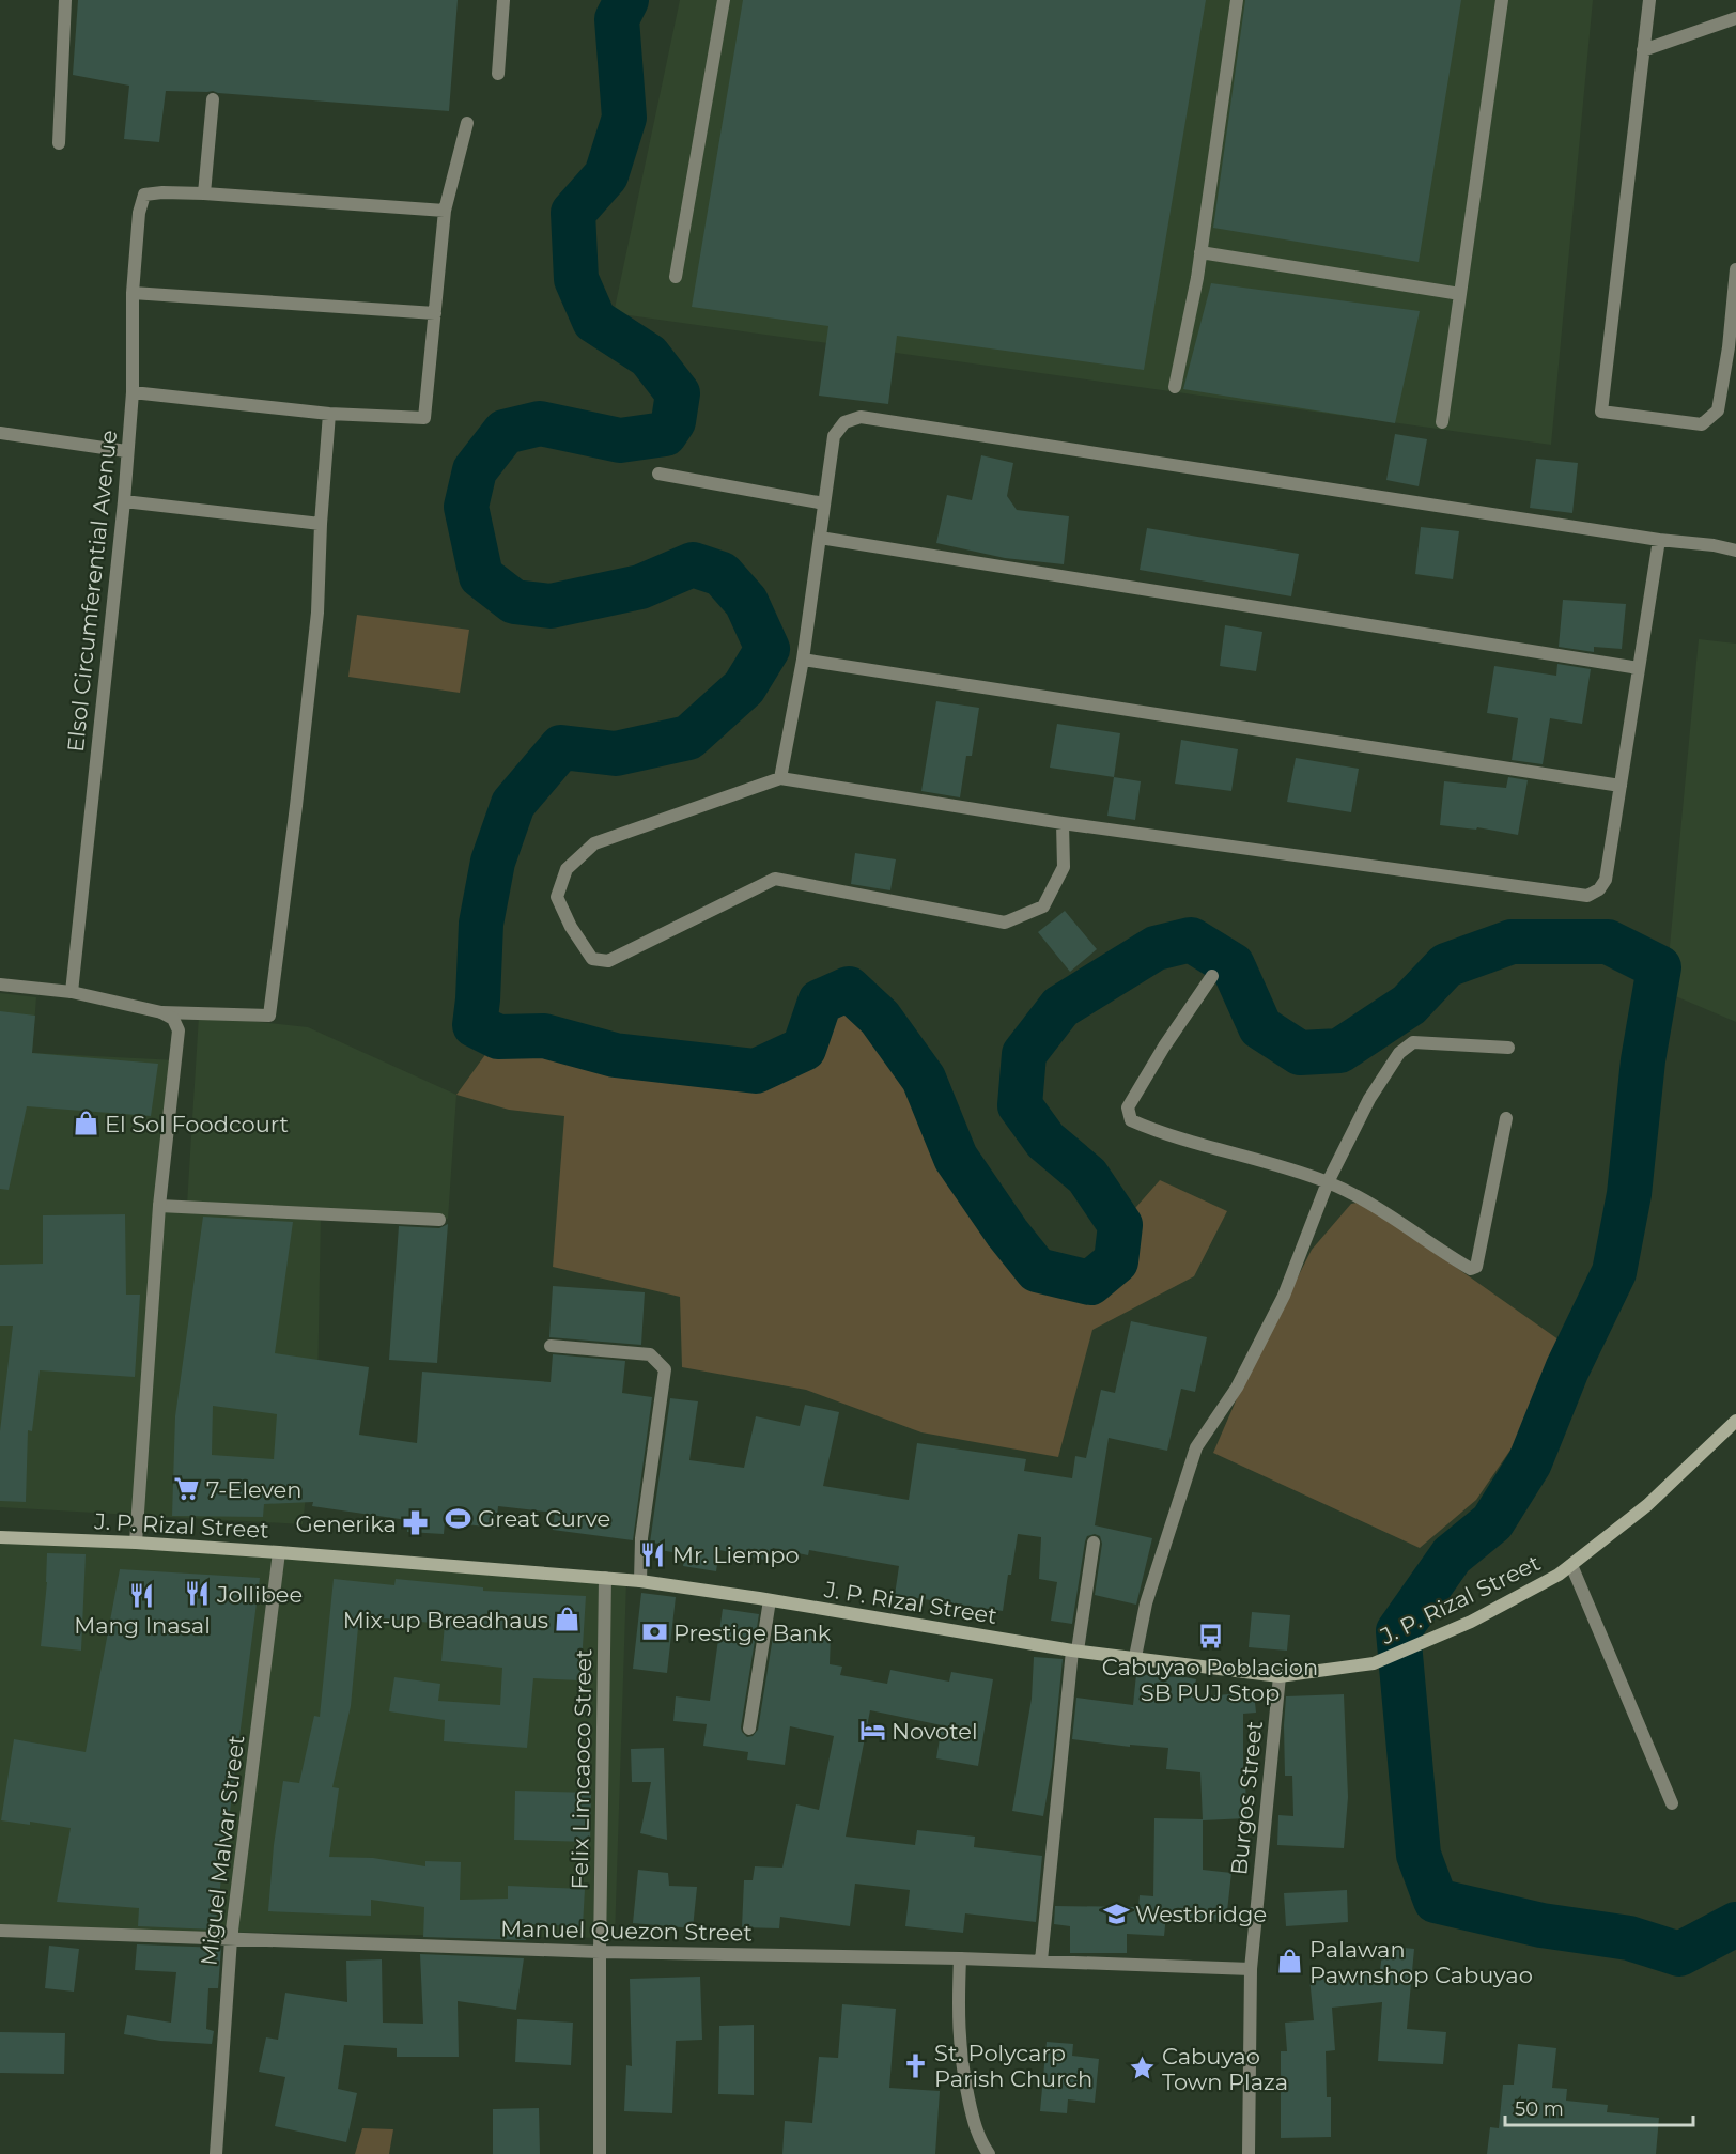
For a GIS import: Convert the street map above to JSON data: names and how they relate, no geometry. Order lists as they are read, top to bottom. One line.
{"streets":{"main road":["J. P. Rizal Street"],"street":["Elsol Circumferential Avenue","Felix Limcaoco Street","Burgos Street","Miguel Malvar Street","Manuel Quezon Street"]},"crossings":[["J. P. Rizal Street","Felix Limcaoco Street"],["J. P. Rizal Street","Burgos Street"],["J. P. Rizal Street","Miguel Malvar Street"],["Felix Limcaoco Street","Manuel Quezon Street"],["Burgos Street","Manuel Quezon Street"],["Miguel Malvar Street","Manuel Quezon Street"]],"places":{"shop":["El Sol Foodcourt","Mix-up Breadhaus","Palawan Pawnshop Cabuyao"],"supermarket":["7-Eleven"],"sports":["Great Curve"],"pharmacy":["Generika"],"restaurant":["Mr. Liempo","Jollibee","Mang Inasal"],"bank":["Prestige Bank"],"bus stop":["Cabuyao Poblacion SB PUJ Stop"],"hotel":["Novotel"],"school or university":["Westbridge"],"church":["St. Polycarp Parish Church"],"place":["Cabuyao Town Plaza"]},"scale_bar":"50 m"}
